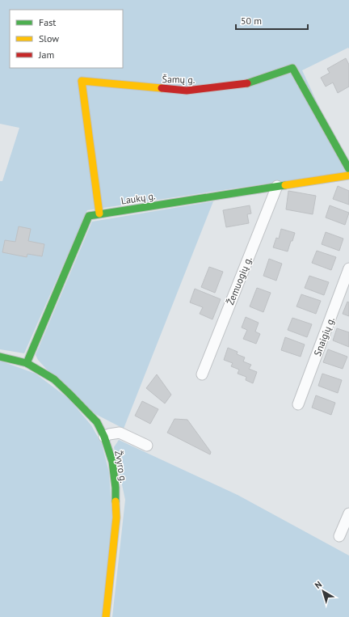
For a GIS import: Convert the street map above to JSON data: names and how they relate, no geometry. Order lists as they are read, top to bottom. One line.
{"streets":{"street":["Šamų g.","Laukų g.","Žemuogių g.","Snaigių g.","Žvyro g."]},"crossings":[["Šamų g.","Laukų g."],["Laukų g.","Žemuogių g."],["Laukų g.","Žvyro g."]],"legend":["Fast","Slow","Jam"],"scale_bar":"50 m","north":"top left"}
